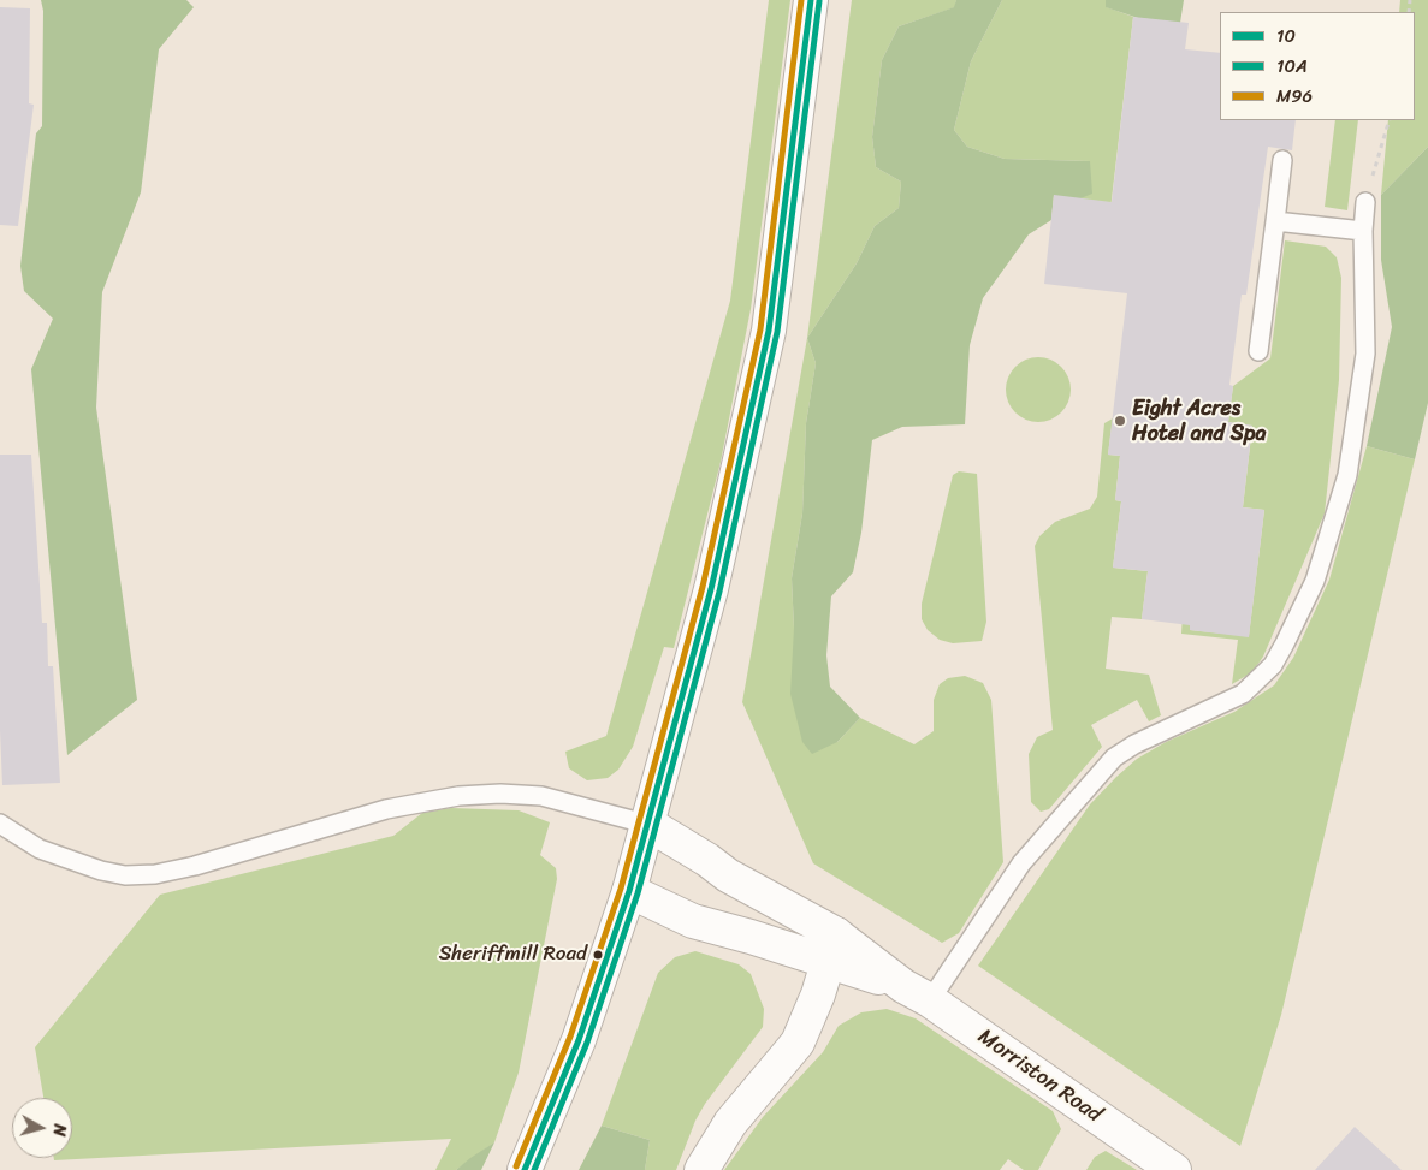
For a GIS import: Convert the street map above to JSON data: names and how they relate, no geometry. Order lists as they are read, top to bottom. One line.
{"streets":{"main road":["Morriston Road"]},"places":["Eight Acres Hotel and Spa","Sheriffmill Road"],"lines":["transit line 10","transit line M96","transit line 10A"],"legend":["10","10A","M96"],"north":"right"}
